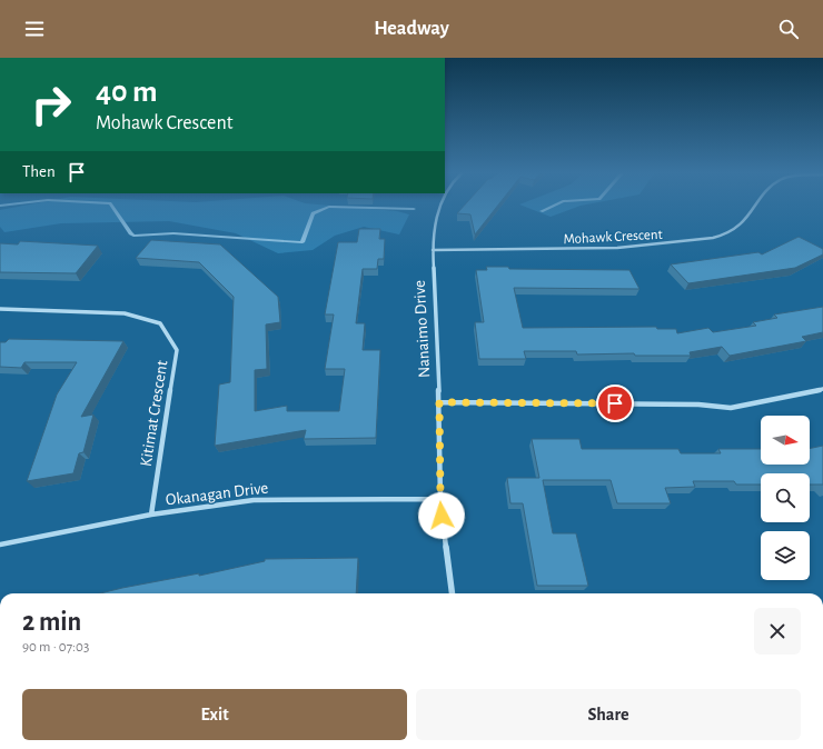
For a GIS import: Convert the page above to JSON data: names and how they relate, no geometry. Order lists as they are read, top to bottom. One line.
{"streets":{"street":["Mohawk Crescent","Nanaimo Drive","Kitimat Crescent","Okanagan Drive"]},"crossings":[["Mohawk Crescent","Nanaimo Drive"],["Nanaimo Drive","Okanagan Drive"],["Kitimat Crescent","Okanagan Drive"]],"north":"right","page":{"header":"Headway","turn":["40 m","Mohawk Crescent"],"then":"Then","heading":["2 min","90 m · 07:03"],"buttons":["Exit","Share"]}}
